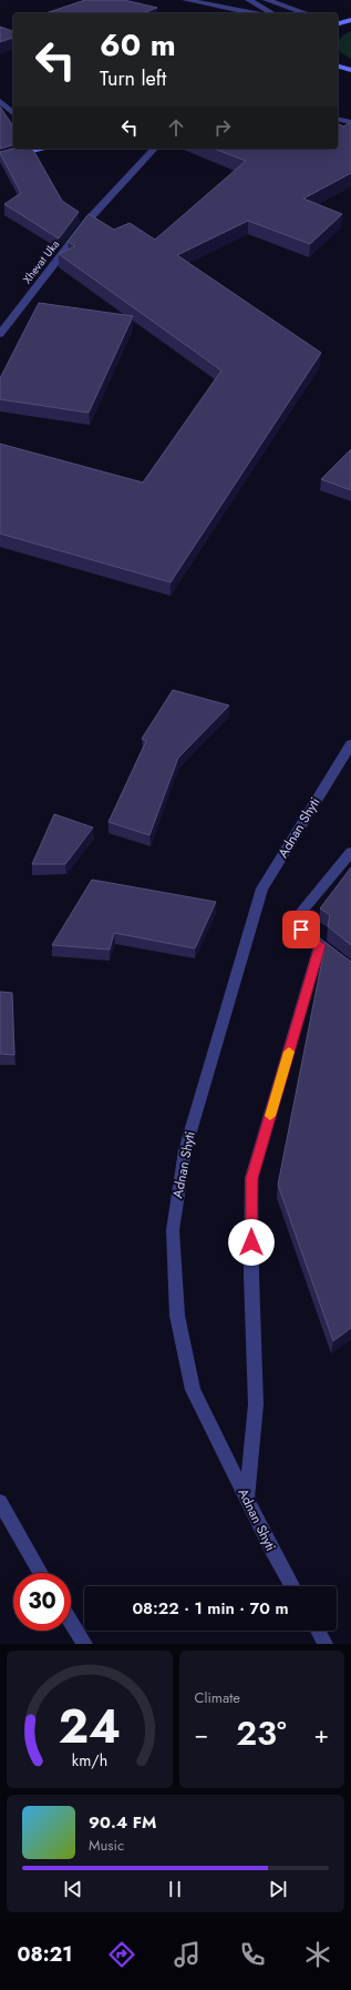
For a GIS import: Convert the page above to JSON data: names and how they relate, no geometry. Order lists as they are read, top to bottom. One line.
{"streets":{"street":["Xhevat Uka","Adnan Shyti"]},"page":{"turn":["60 m","Turn left"],"limit":"30","trip":"08:22 · 1 min · 70 m","tile":"Climate","heat":["−","23°","+"],"song":["90.4 FM","Music"],"tabs":"08:21","gauge":["24","km/h"]}}
